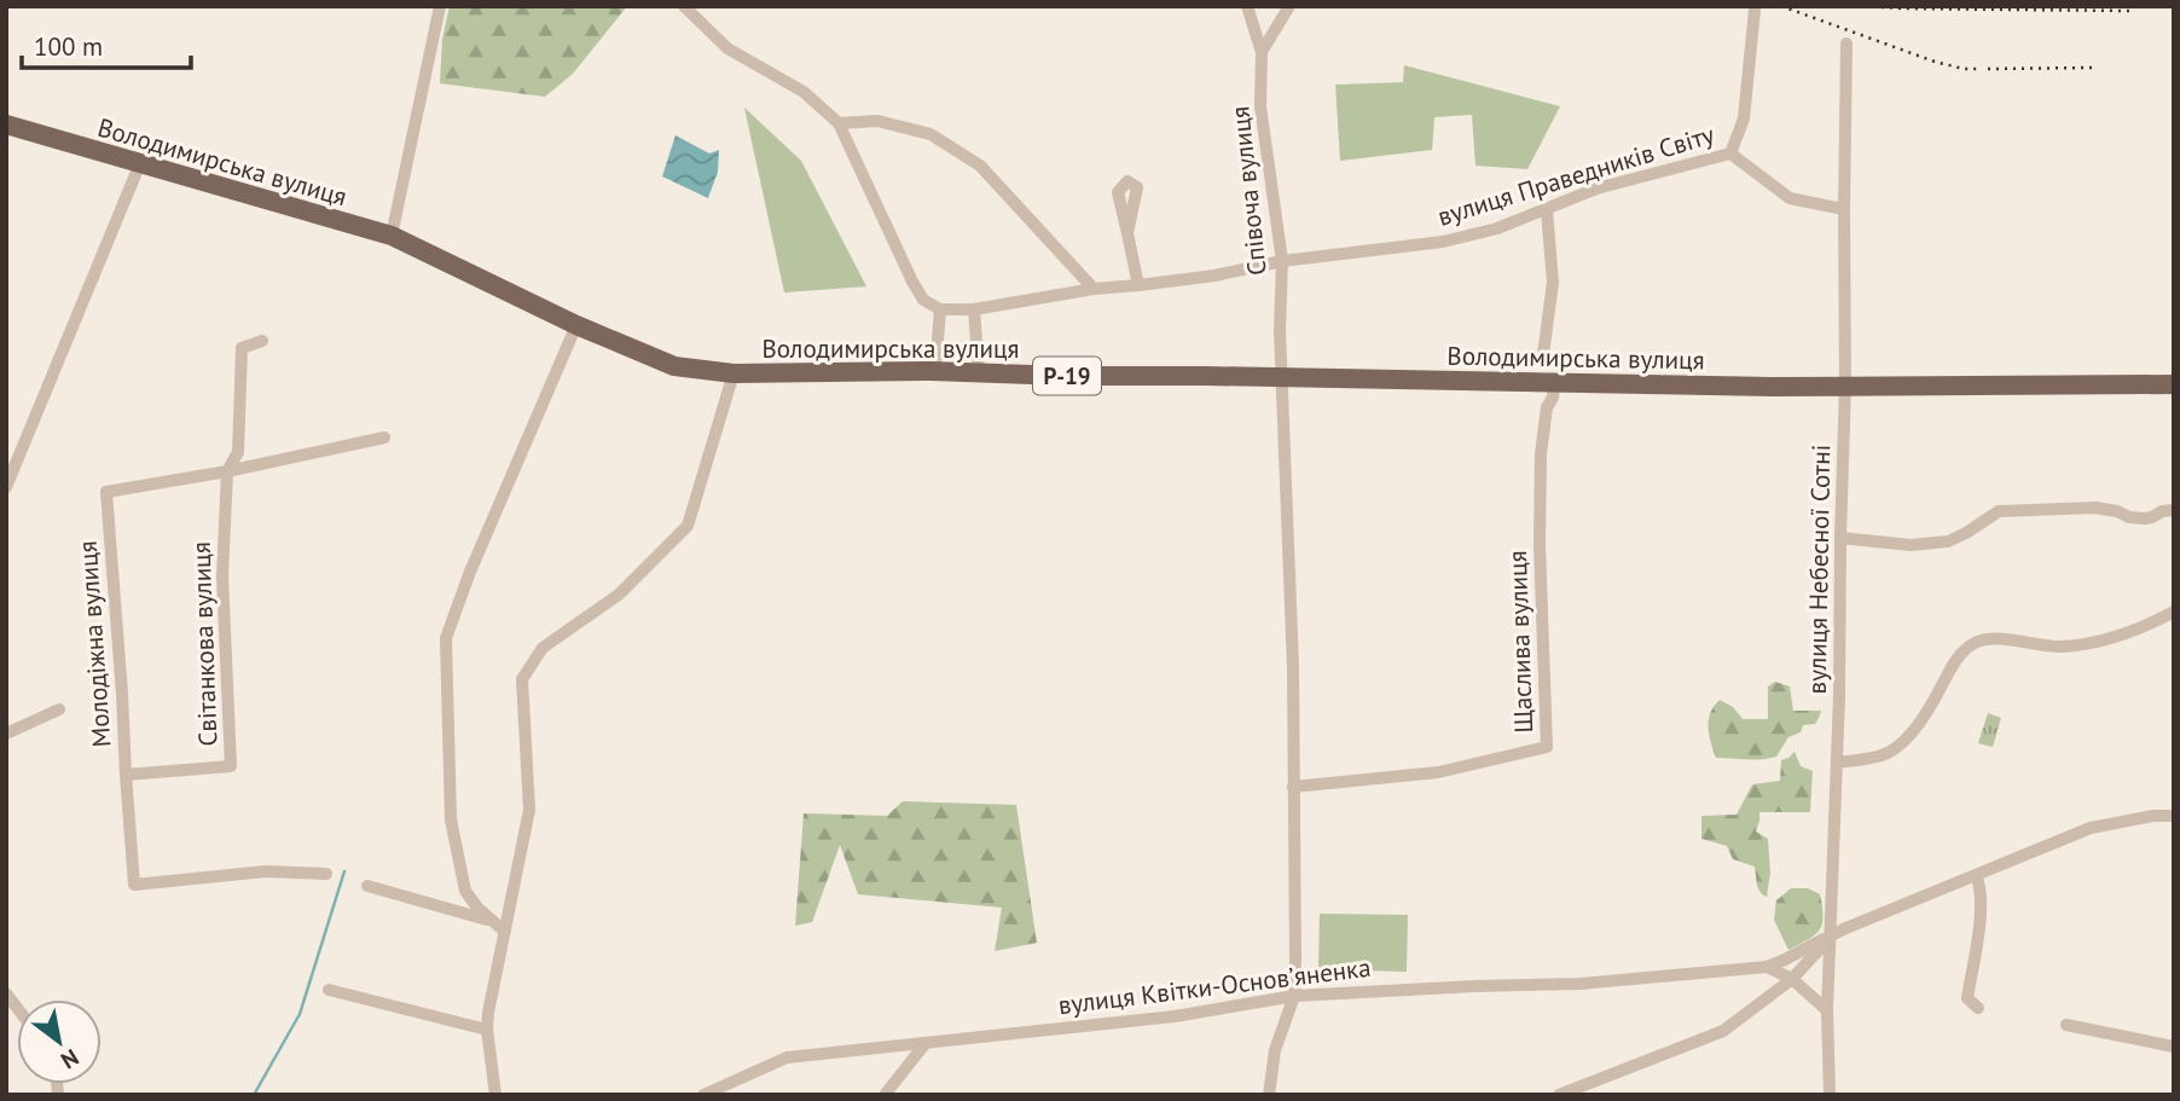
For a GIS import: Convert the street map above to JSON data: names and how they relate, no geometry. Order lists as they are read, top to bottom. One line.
{"streets":{"main road":["Володимирська вулиця","Р-19"],"street":["вулиця Праведників Світу","Співоча вулиця","вулиця Небесної Сотні","Щаслива вулиця","Молодіжна вулиця","Світанкова вулиця","вулиця Квітки-Основʼяненка"]},"crossings":[["Володимирська вулиця","Співоча вулиця"],["Володимирська вулиця","вулиця Небесної Сотні"],["Володимирська вулиця","Щаслива вулиця"],["вулиця Праведників Світу","Співоча вулиця"],["Молодіжна вулиця","Світанкова вулиця"]],"scale_bar":"100 m","north":"bottom right"}
